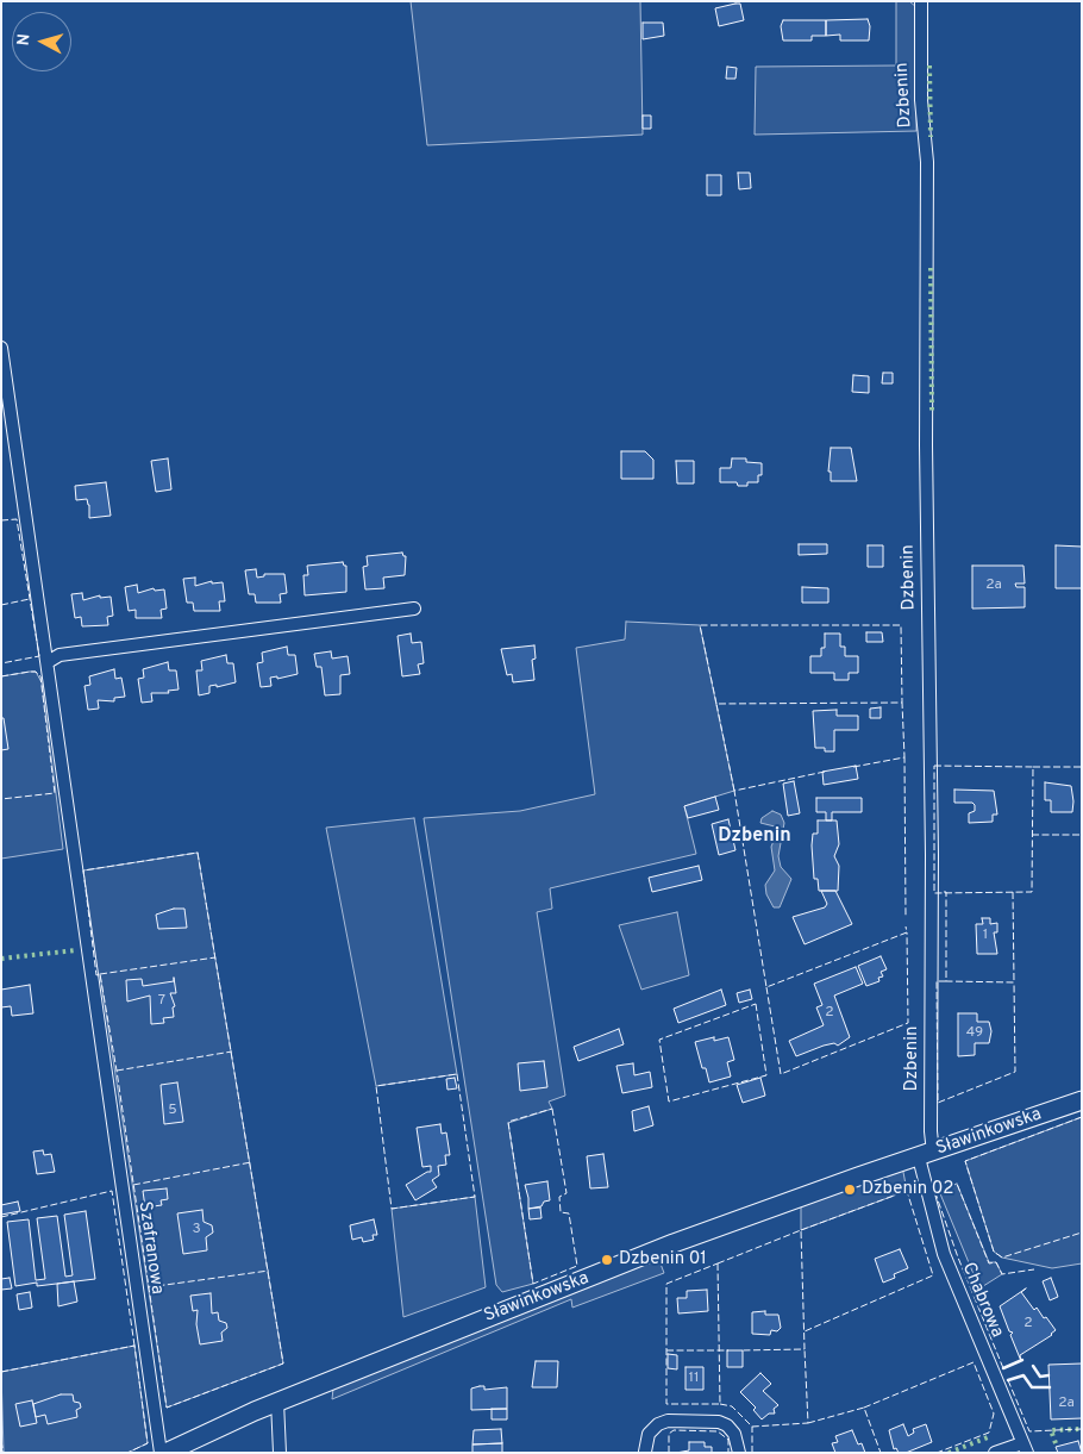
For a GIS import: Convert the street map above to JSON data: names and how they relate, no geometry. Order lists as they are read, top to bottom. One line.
{"streets":{"street":["Dzbenin","Sławinkowska","Szafranowa","Chabrowa"]},"crossings":[["Dzbenin","Sławinkowska"],["Dzbenin","Chabrowa"],["Sławinkowska","Chabrowa"]],"districts":["Dzbenin"],"places":["Dzbenin 02","Dzbenin 01"],"house_numbers":["2a","1","7","2","49","5","3","2","11","2a"],"north":"left"}
